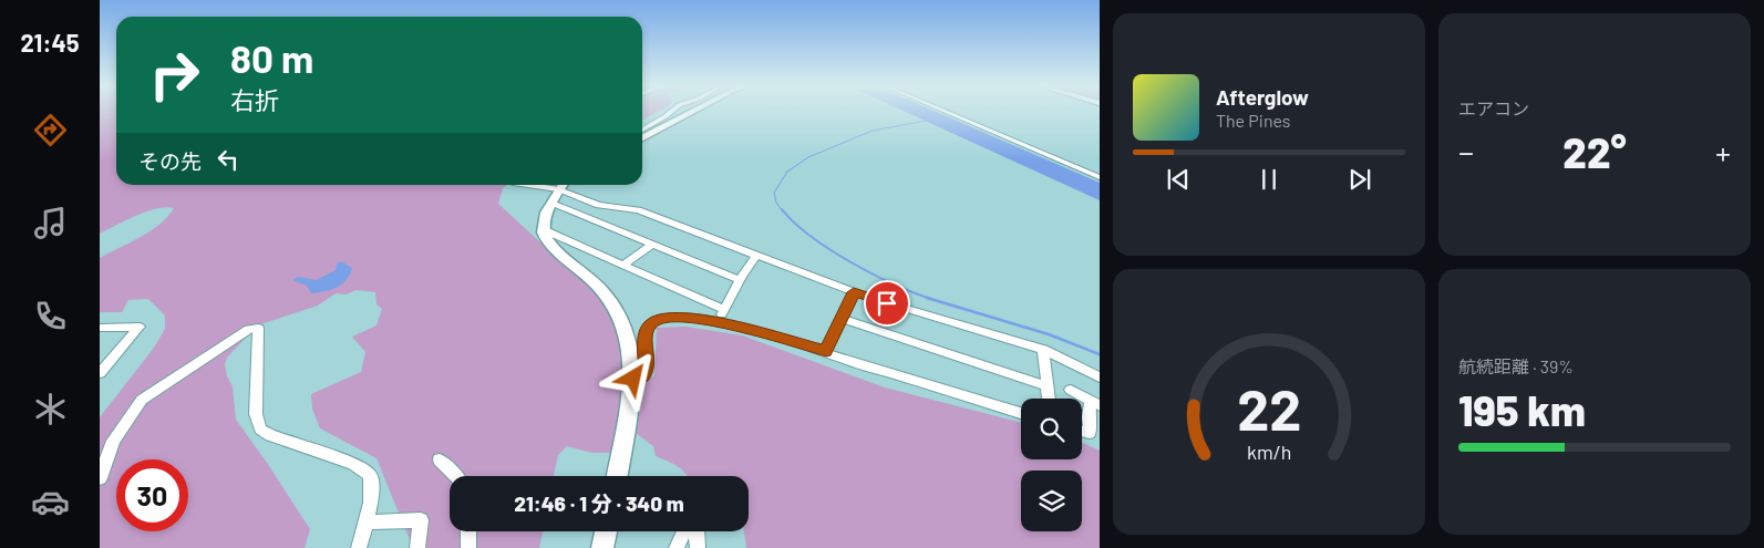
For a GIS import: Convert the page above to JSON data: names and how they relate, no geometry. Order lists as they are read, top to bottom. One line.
{"page":{"tabs":"21:45","tile":["エアコン",["航続距離 · 39%","195 km"]],"turn":["80 m","右折"],"song":["Afterglow","The Pines"],"heat":["−","22°","+"],"then":"その先","limit":"30","trip":"21:46 · 1 分 · 340 m","gauge":["22","km/h"]}}
